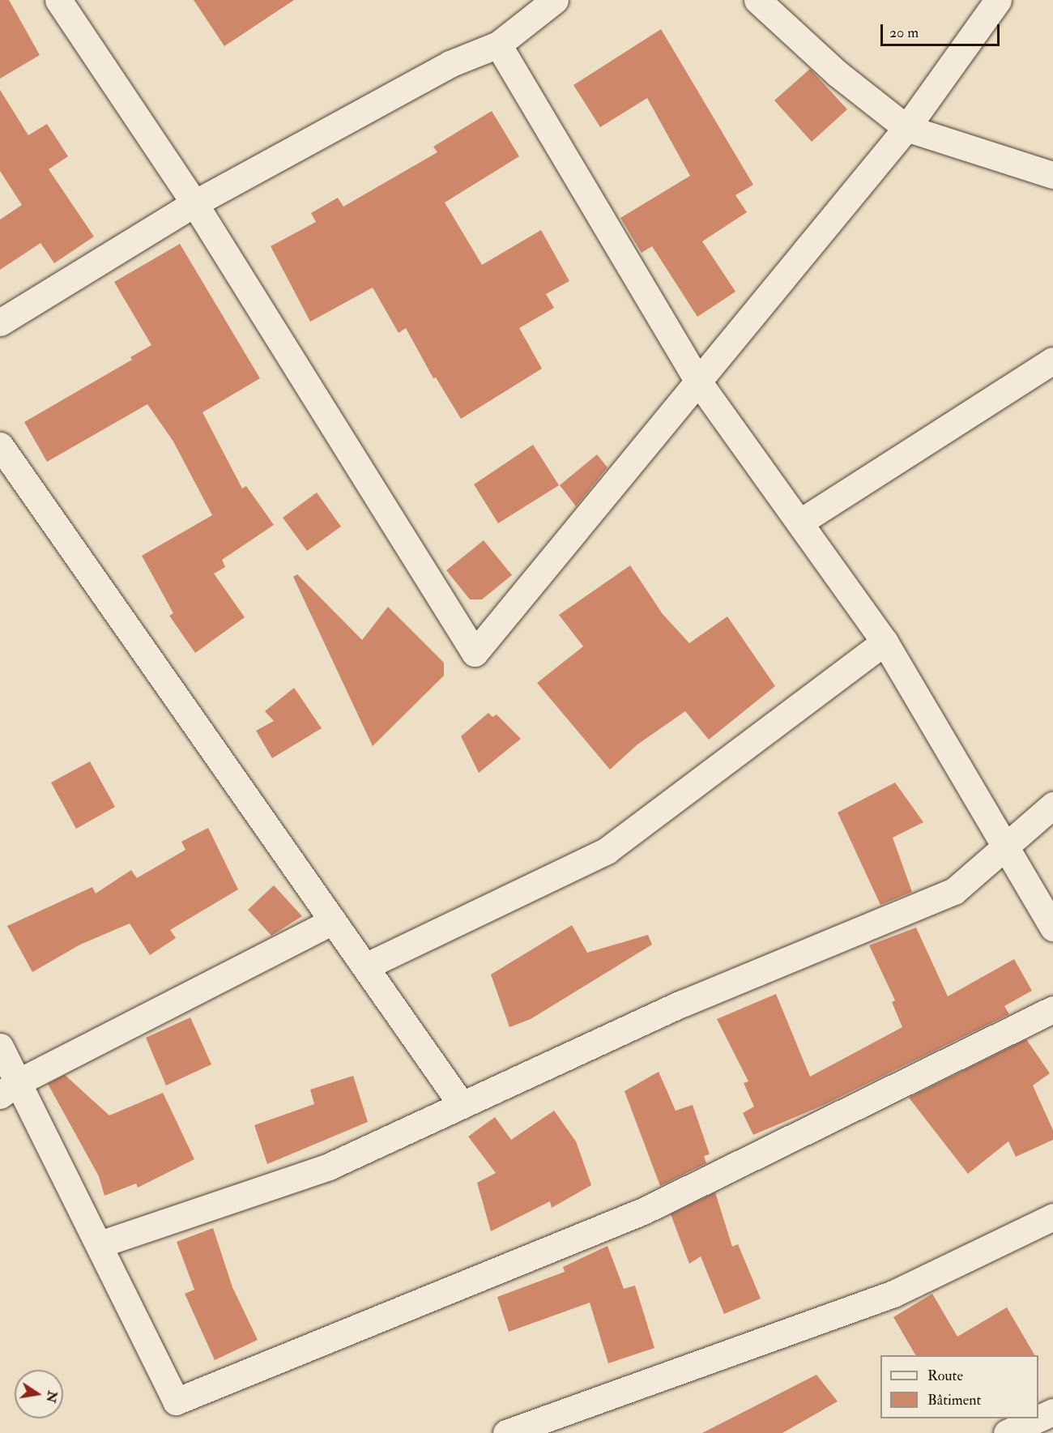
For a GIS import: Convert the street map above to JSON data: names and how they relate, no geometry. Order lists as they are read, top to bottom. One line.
{"legend":["Route","Bâtiment"],"scale_bar":"20 m","north":"right"}
